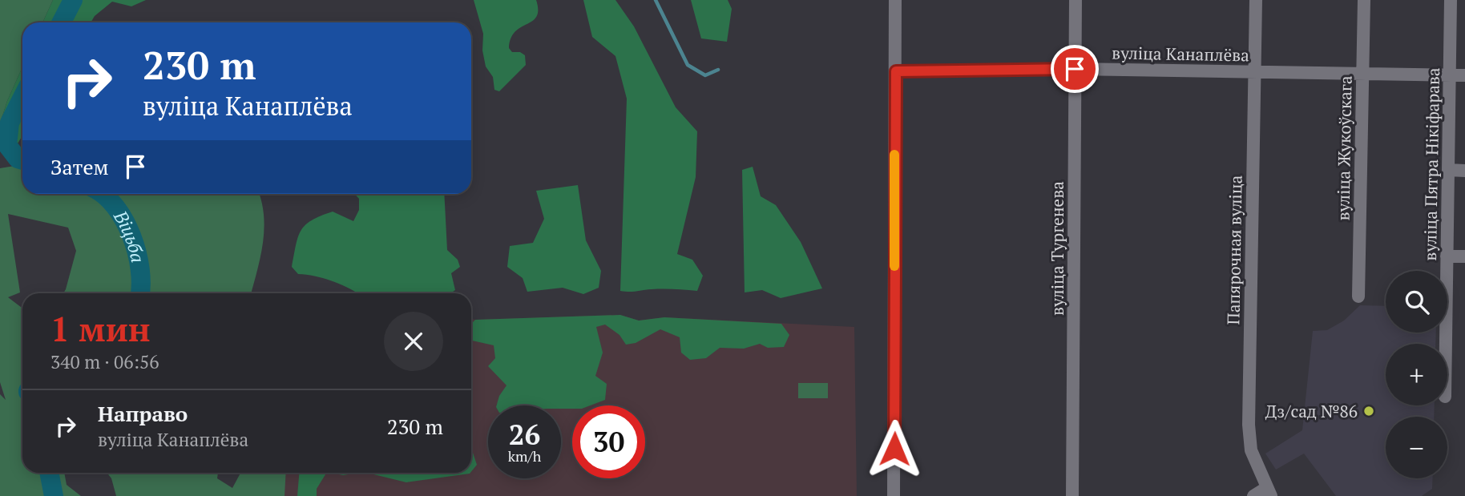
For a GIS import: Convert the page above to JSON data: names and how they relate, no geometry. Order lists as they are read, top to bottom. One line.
{"streets":{"street":["вуліца Канаплёва","вуліца Жукоўскага","вуліца Пятра Нікіфарава","вуліца Тургенева","Папярочная вуліца"]},"crossings":[["вуліца Канаплёва","вуліца Жукоўскага"],["вуліца Канаплёва","вуліца Пятра Нікіфарава"],["вуліца Канаплёва","вуліца Тургенева"],["вуліца Канаплёва","Папярочная вуліца"]],"water":["Віцьба"],"places":["Дз/сад №86"],"page":{"turn":["230 m","вуліца Канаплёва"],"then":"Затем","map_buttons":["+","−"],"heading":["1 мин","340 m · 06:56"],"list":[{"name":"Направо","note":"вуліца Канаплёва","value":"230 m"}],"speed":"26 km/h","limit":"30"}}
